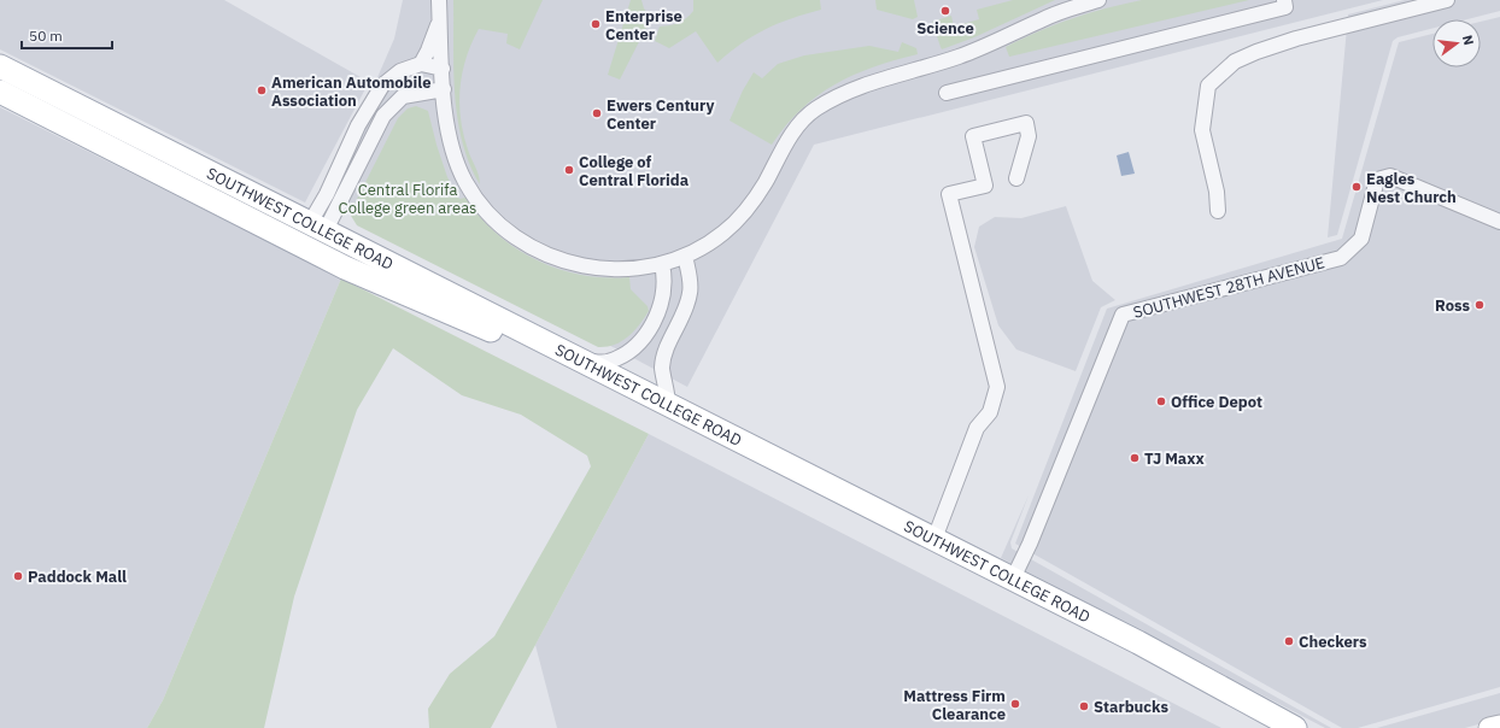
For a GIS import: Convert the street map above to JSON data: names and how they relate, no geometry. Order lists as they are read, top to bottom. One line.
{"streets":{"main road":["SOUTHWEST COLLEGE ROAD"],"street":["SOUTHWEST 28TH AVENUE"]},"crossings":[["SOUTHWEST COLLEGE ROAD","SOUTHWEST 28TH AVENUE"]],"parks":["Central Florifa College green areas"],"places":["Science","Enterprise Center","American Automobile Association","Ewers Century Center","College of Central Florida","Eagles Nest Church","Ross","Office Depot","TJ Maxx","Paddock Mall","Checkers","Mattress Firm Clearance","Starbucks"],"scale_bar":"50 m","north":"right"}
